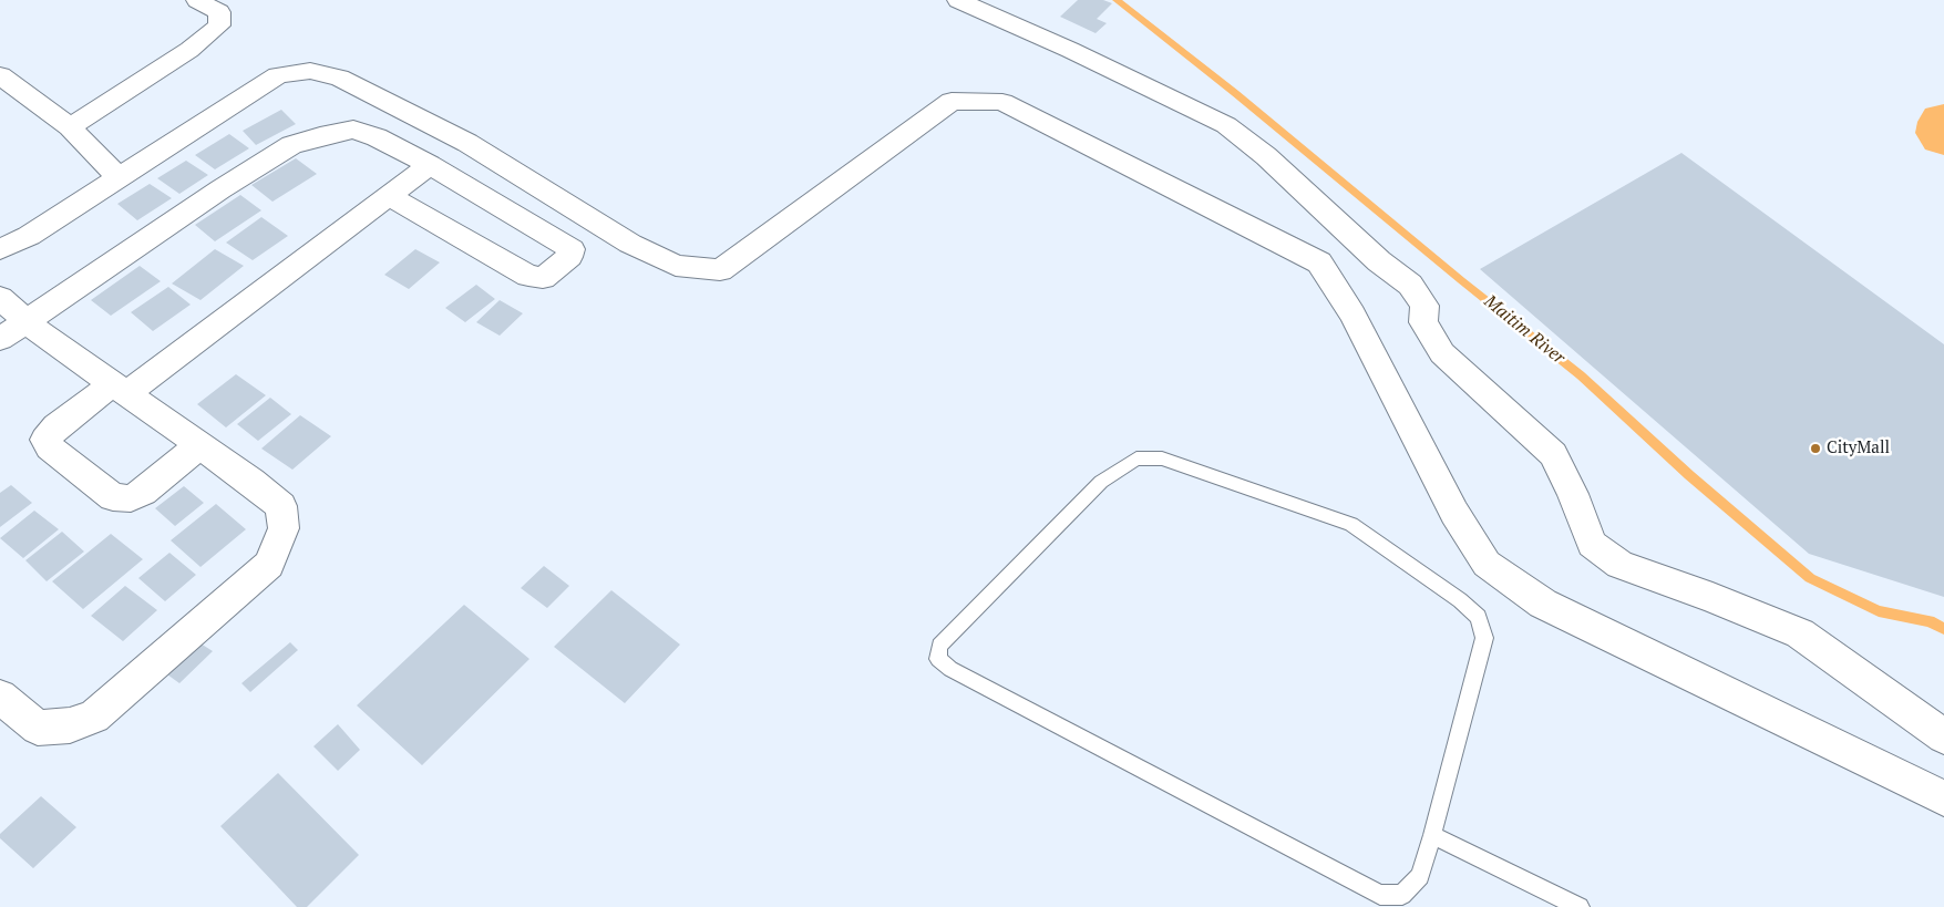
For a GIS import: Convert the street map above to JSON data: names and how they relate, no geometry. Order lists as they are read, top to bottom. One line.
{"water":["Maitim River"],"places":["CityMall"]}
